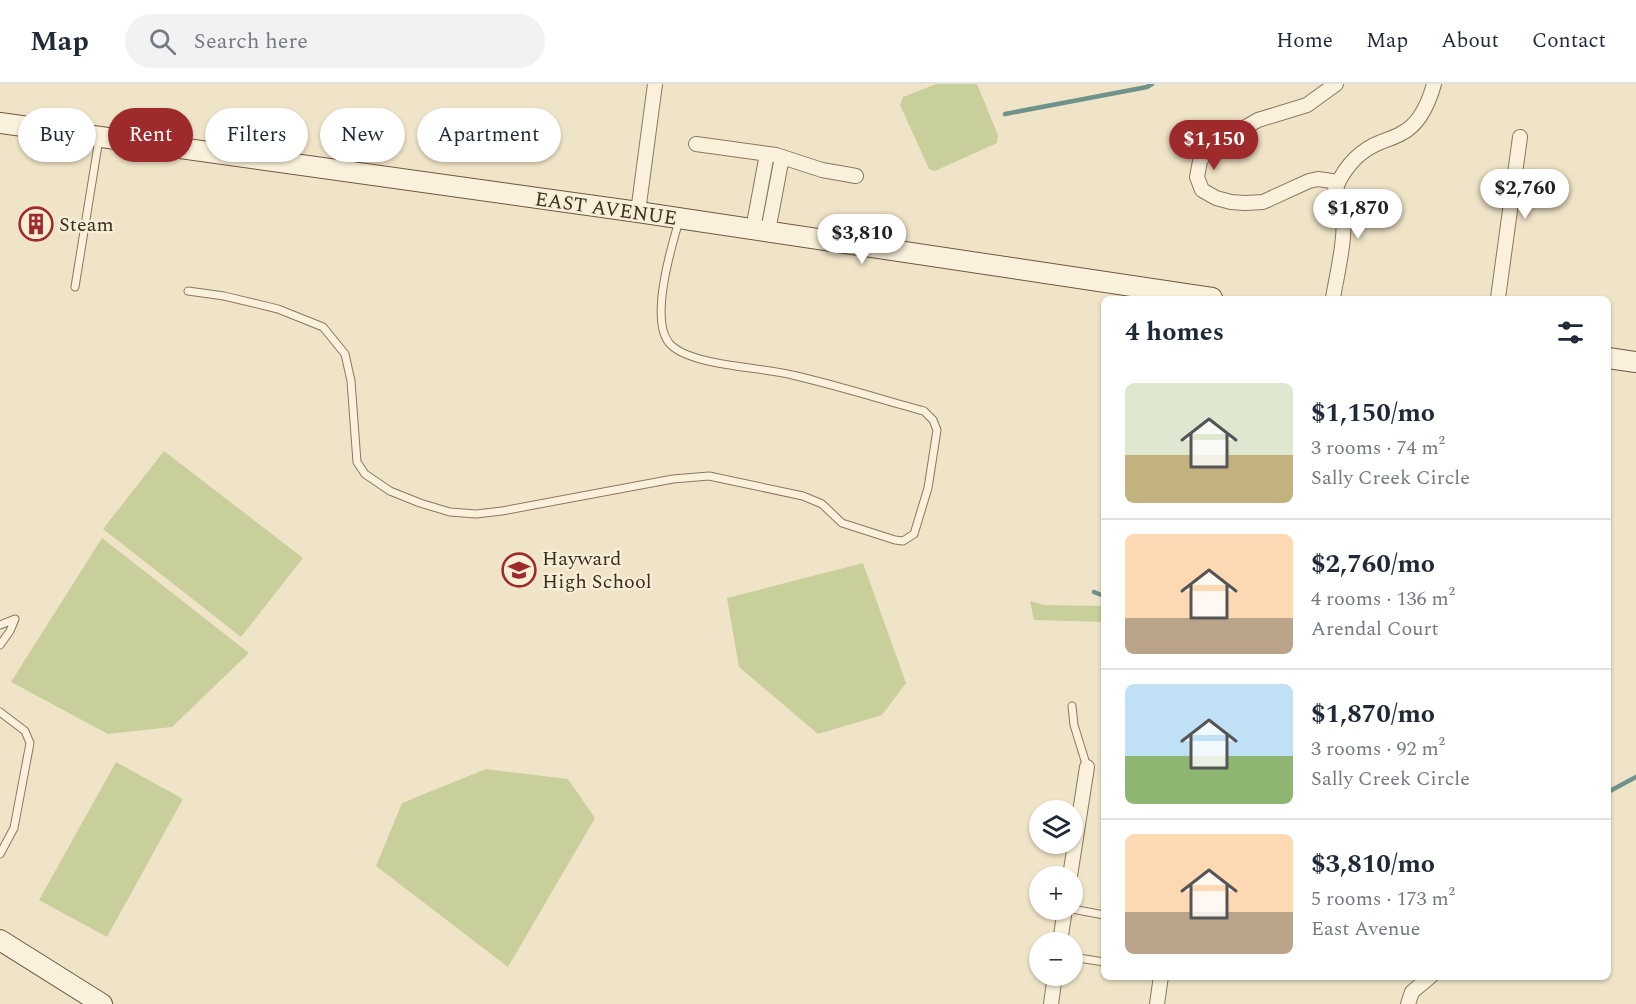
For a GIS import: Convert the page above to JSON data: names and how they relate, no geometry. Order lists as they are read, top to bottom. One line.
{"streets":{"street":["EAST AVENUE"]},"places":{"building":["Steam"],"school or university":["Hayward High School"]},"page":{"header":"Map","search":"Search here","nav":["Home","Map","About","Contact"],"chip":["Buy","Rent","Filters","New","Apartment"],"price":["$1,150","$2,760","$1,870","$3,810"],"heading":"4 homes","list":[{"name":"$1,150/mo","note":"3 rooms · 74 m² · Sally Creek Circle"},{"name":"$2,760/mo","note":"4 rooms · 136 m² · Arendal Court"},{"name":"$1,870/mo","note":"3 rooms · 92 m² · Sally Creek Circle"},{"name":"$3,810/mo","note":"5 rooms · 173 m² · East Avenue"}],"map_buttons":["+","−"]}}
